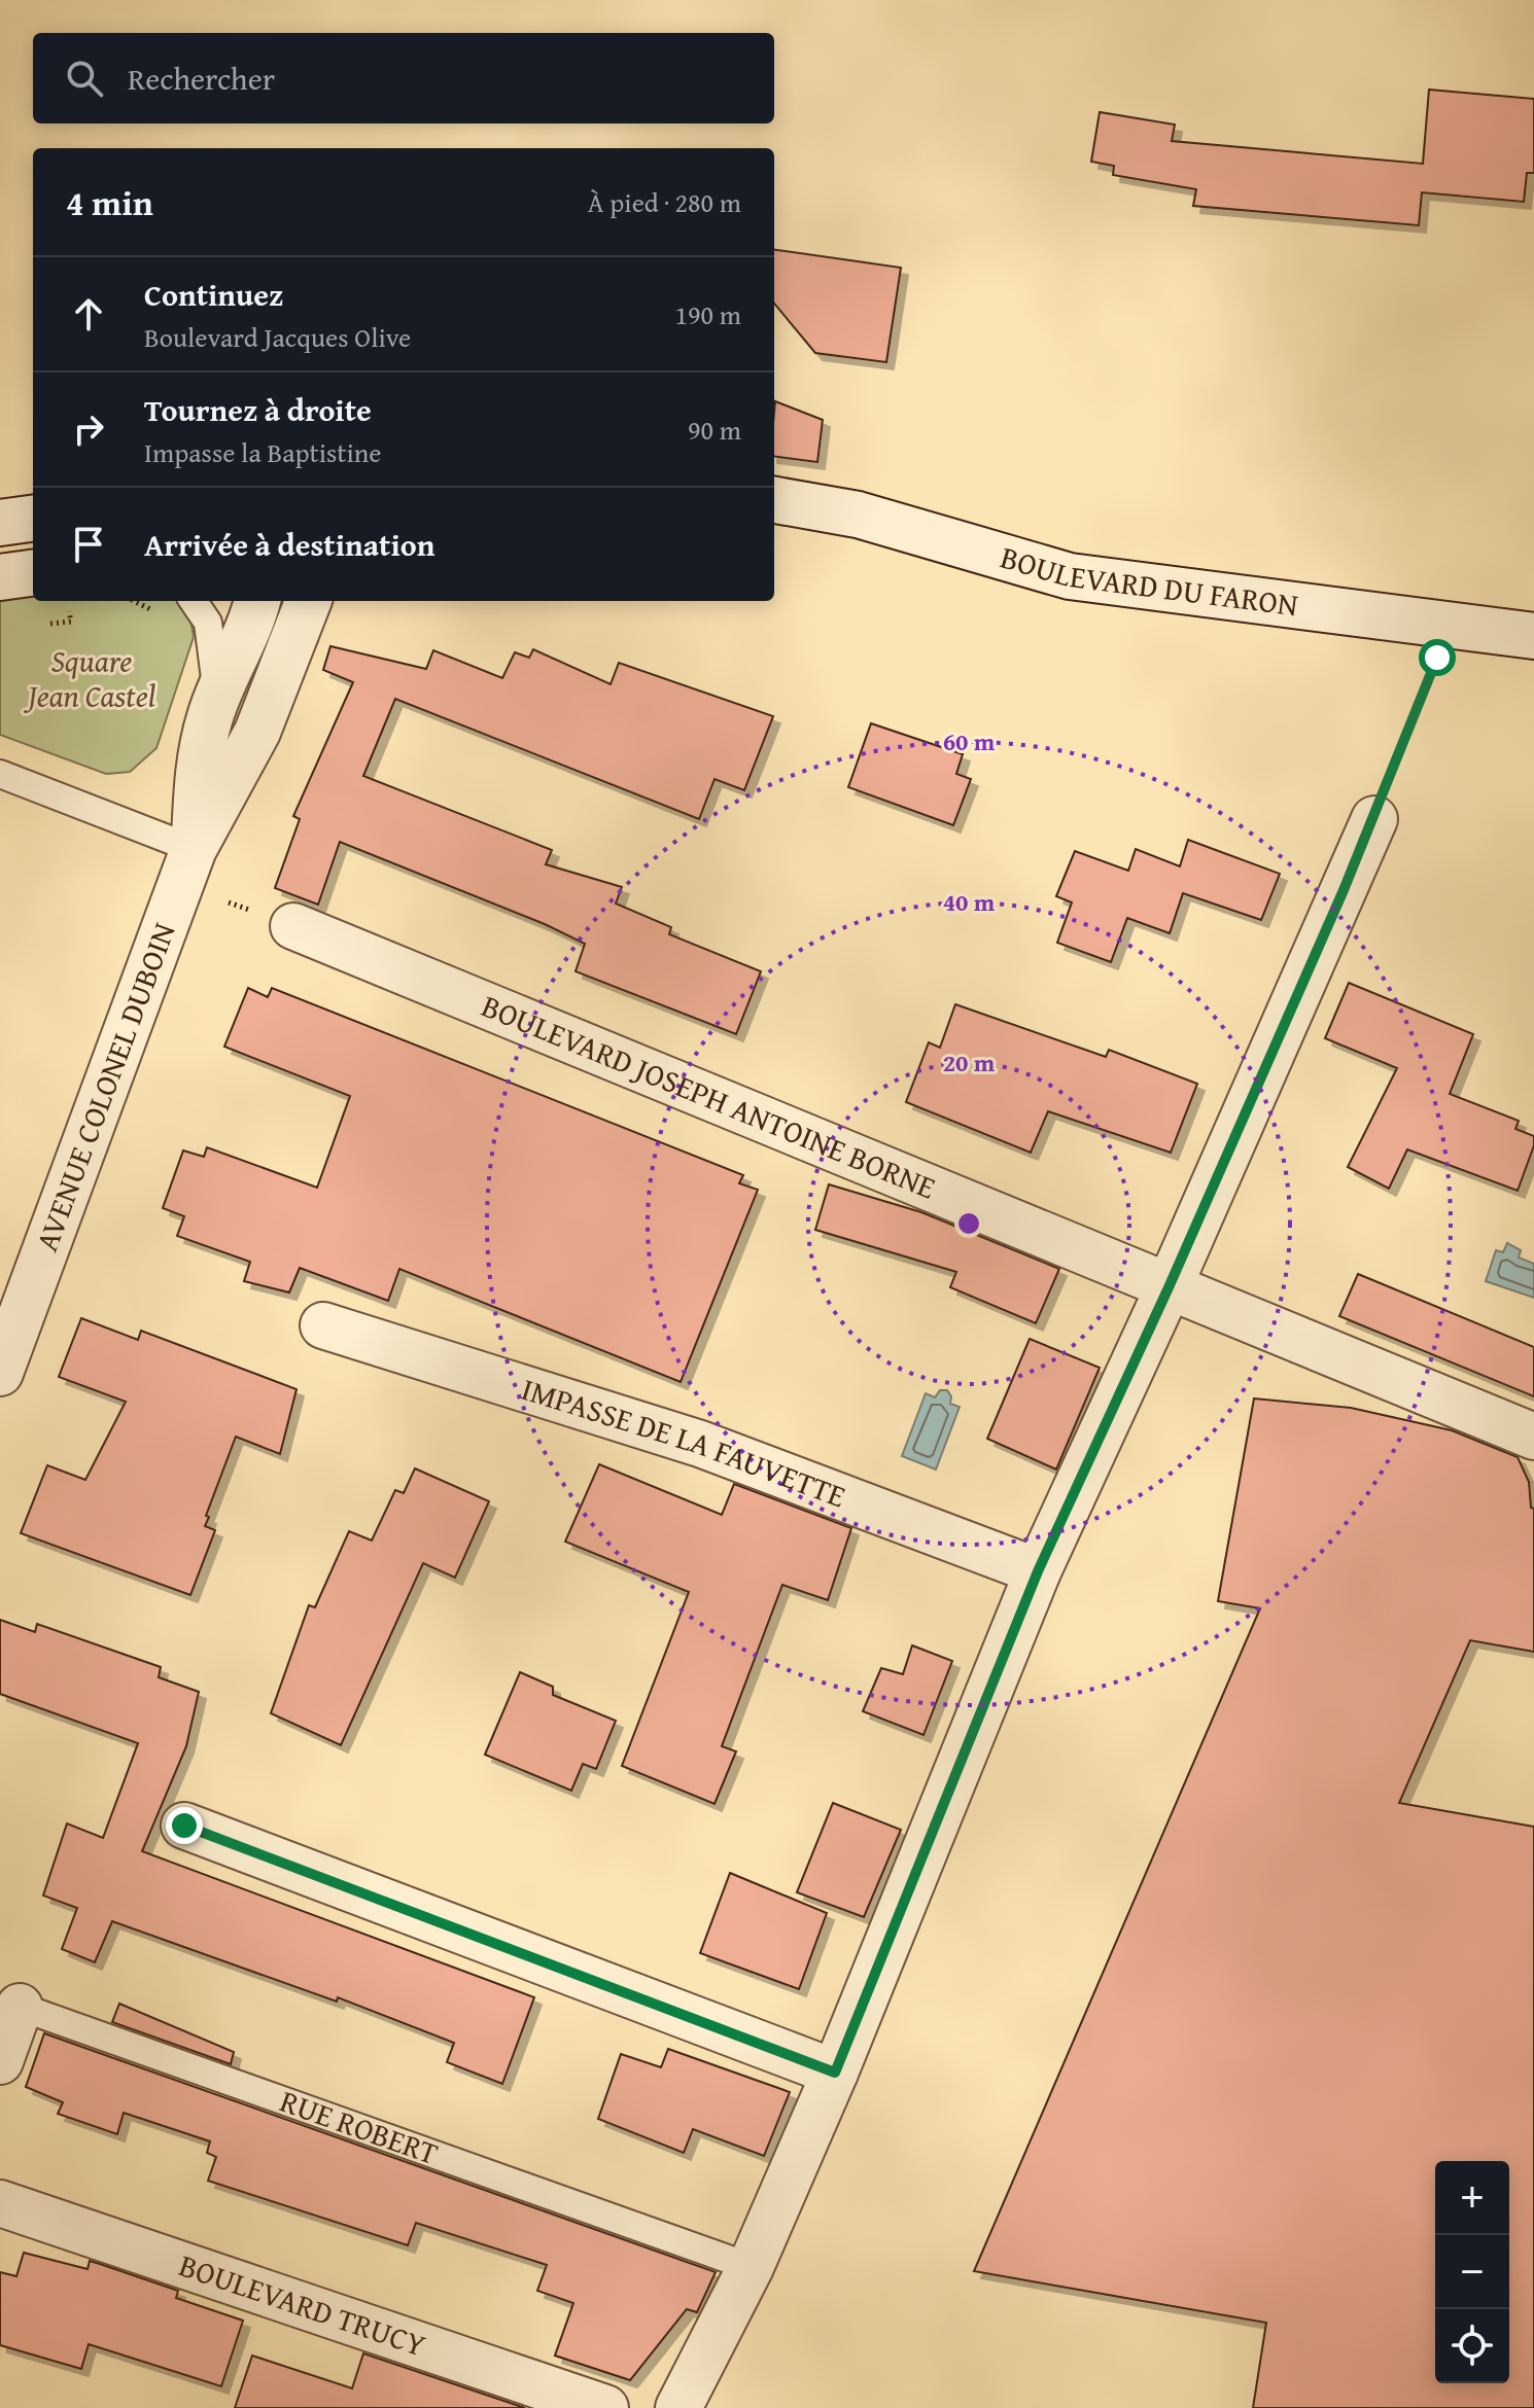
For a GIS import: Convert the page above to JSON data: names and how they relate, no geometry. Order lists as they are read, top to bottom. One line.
{"streets":{"street":["BOULEVARD DU FARON","AVENUE COLONEL DUBOIN","BOULEVARD JOSEPH ANTOINE BORNE","IMPASSE DE LA FAUVETTE","RUE ROBERT","BOULEVARD TRUCY"]},"parks":["Square Jean Castel"],"page":{"search":"Rechercher","heading":["4 min","À pied · 280 m"],"list":[["Continuez","Boulevard Jacques Olive","190 m"],["Tournez à droite","Impasse la Baptistine","90 m"],"Arrivée à destination"],"map_buttons":["+","−"]},"rings":["60 m","40 m","20 m"]}
